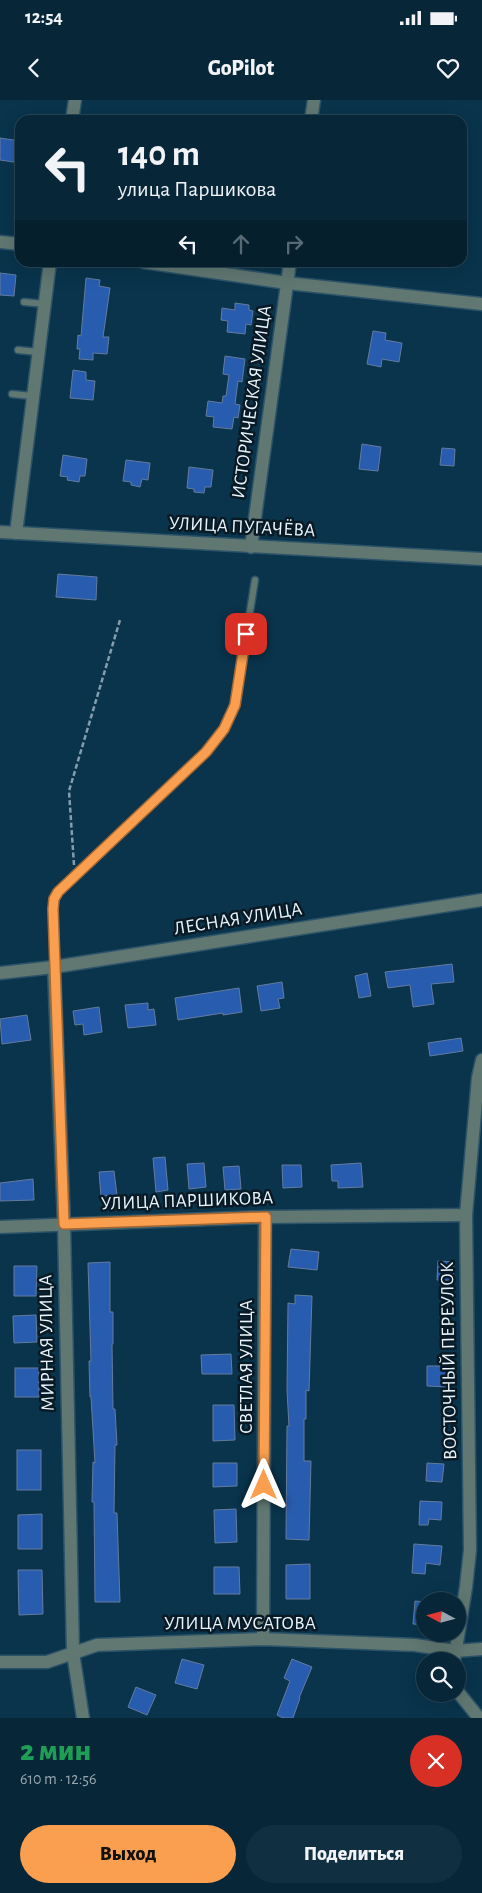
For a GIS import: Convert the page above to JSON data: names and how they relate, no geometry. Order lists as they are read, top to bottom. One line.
{"streets":{"street":["ИСТОРИЧЕСКАЯ УЛИЦА","УЛИЦА ПУГАЧЁВА","ЛЕСНАЯ УЛИЦА","УЛИЦА ПАРШИКОВА","МИРНАЯ УЛИЦА","ВОСТОЧНЫЙ ПЕРЕУЛОК","СВЕТЛАЯ УЛИЦА","УЛИЦА МУСАТОВА"]},"crossings":[["ИСТОРИЧЕСКАЯ УЛИЦА","УЛИЦА ПУГАЧЁВА"],["ЛЕСНАЯ УЛИЦА","МИРНАЯ УЛИЦА"],["УЛИЦА ПАРШИКОВА","МИРНАЯ УЛИЦА"],["УЛИЦА ПАРШИКОВА","ВОСТОЧНЫЙ ПЕРЕУЛОК"],["УЛИЦА ПАРШИКОВА","СВЕТЛАЯ УЛИЦА"],["МИРНАЯ УЛИЦА","УЛИЦА МУСАТОВА"],["СВЕТЛАЯ УЛИЦА","УЛИЦА МУСАТОВА"]],"north":"left","page":{"status":"12:54","header":"GoPilot","turn":["140 m","улица Паршикова"],"heading":["2 мин","610 m · 12:56"],"buttons":["Выход","Поделиться"]}}
